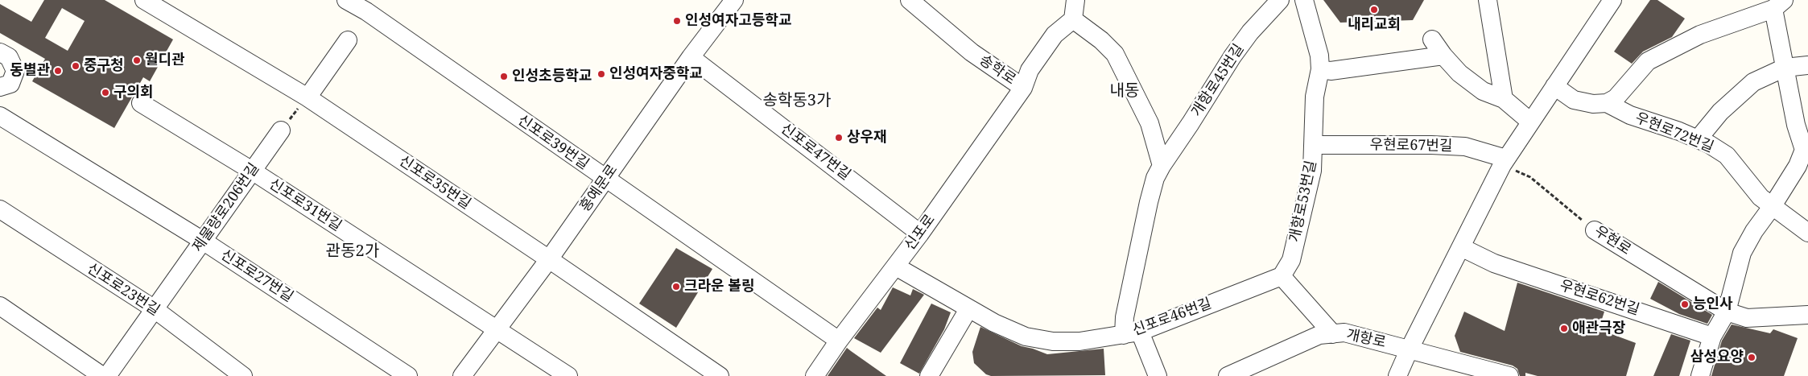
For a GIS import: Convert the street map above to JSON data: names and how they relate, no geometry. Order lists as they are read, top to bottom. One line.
{"streets":{"street":["송학로","개항로45번길","우현로72번길","신포로39번길","우현로67번길","신포로47번길","신포로35번길","홍예문로","개항로53번길","신포로31번길","제물량로206번길","신포로","우현로","신포로27번길","신포로23번길","우현로62번길","신포로46번길","개항로"]},"crossings":[["송학로","신포로"],["개항로45번길","신포로46번길"],["신포로39번길","홍예문로"],["신포로39번길","신포로"],["우현로67번길","개항로53번길"],["우현로67번길","우현로"],["신포로47번길","홍예문로"],["신포로47번길","신포로"],["신포로35번길","홍예문로"],["홍예문로","신포로31번길"],["개항로53번길","신포로46번길"],["신포로31번길","제물량로206번길"],["제물량로206번길","신포로27번길"],["제물량로206번길","신포로23번길"],["신포로","신포로46번길"]],"districts":["내동","송학동3가","관동2가"],"places":["내리교회","인성여자고등학교","월디관","중구청","동별관","인성여자중학교","인성초등학교","구의회","상우재","크라운 볼링","능인사","애관극장","삼성요양"]}
